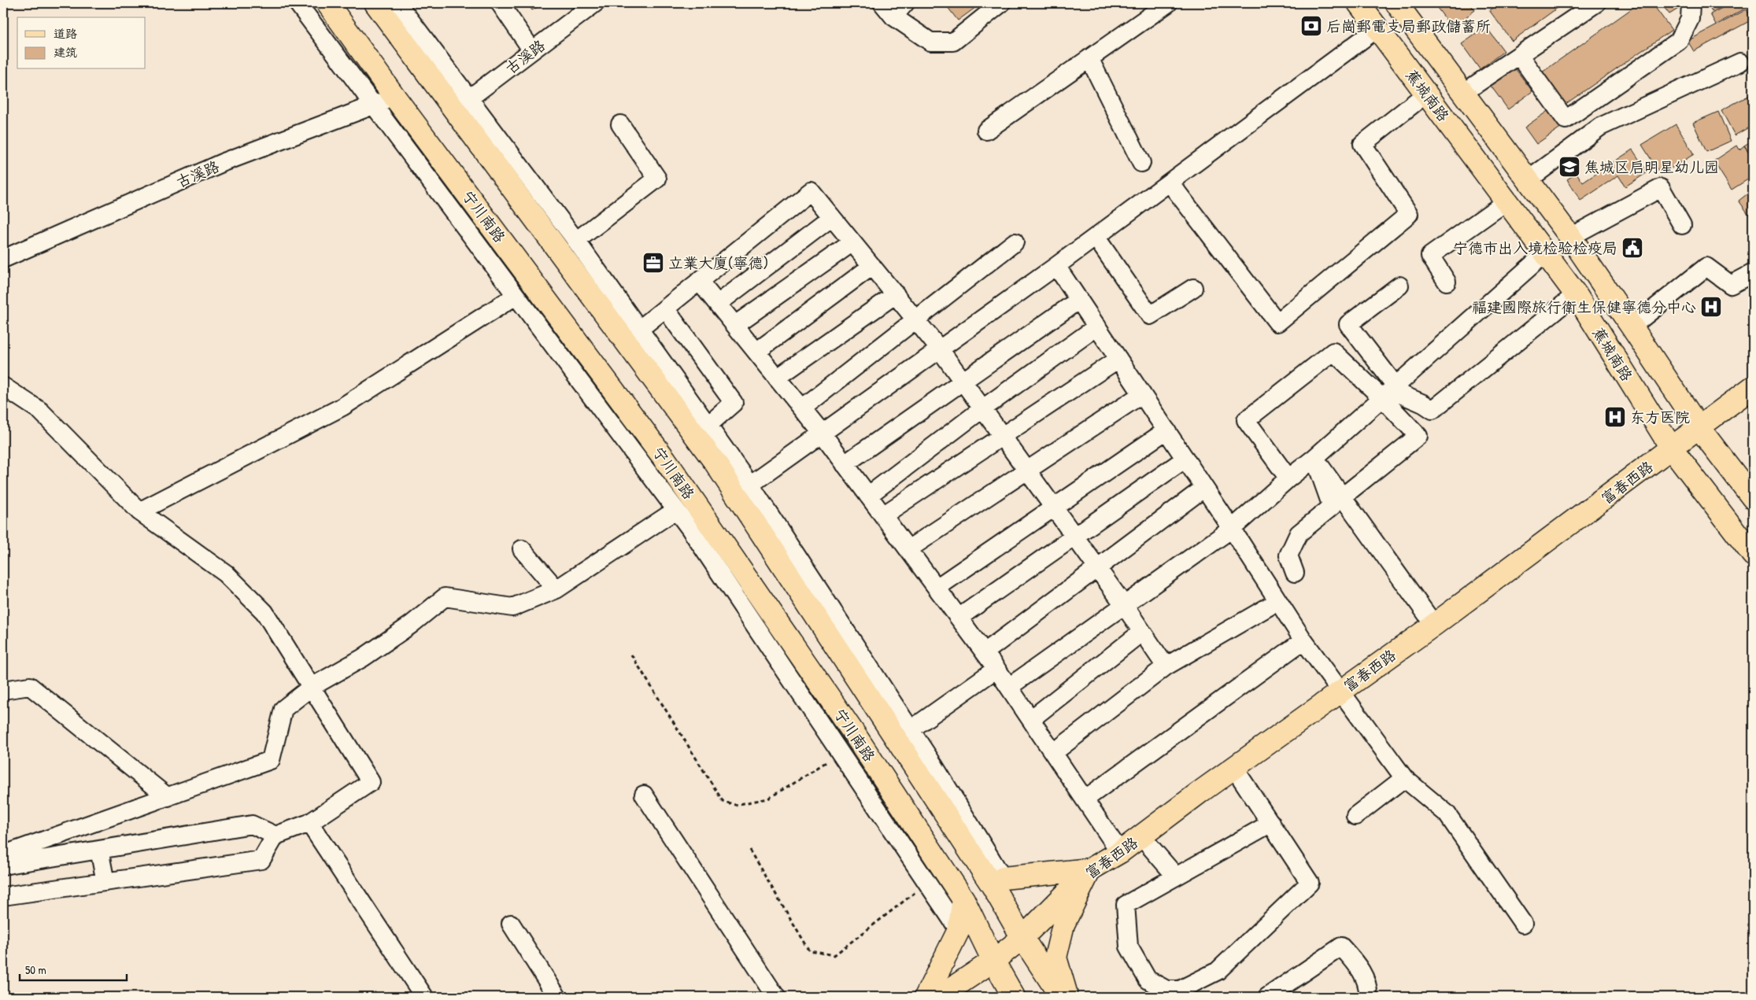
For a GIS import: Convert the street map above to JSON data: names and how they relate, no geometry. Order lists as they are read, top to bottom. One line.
{"streets":{"main road":["蕉城南路","宁川南路","富春西路"],"street":["古溪路"]},"crossings":[["古溪路","宁川南路"],["蕉城南路","富春西路"],["宁川南路","富春西路"]],"places":{"bank":["后崗郵電支局郵政儲蓄所"],"school or university":["焦城区启明星幼儿园"],"public building":["宁德市出入境检验检疫局"],"office":["立業大廈(寧德)"],"hospital":["福建國際旅行衛生保健寧德分中心","东方医院"]},"legend":["道路","建筑"],"scale_bar":"50 m"}
